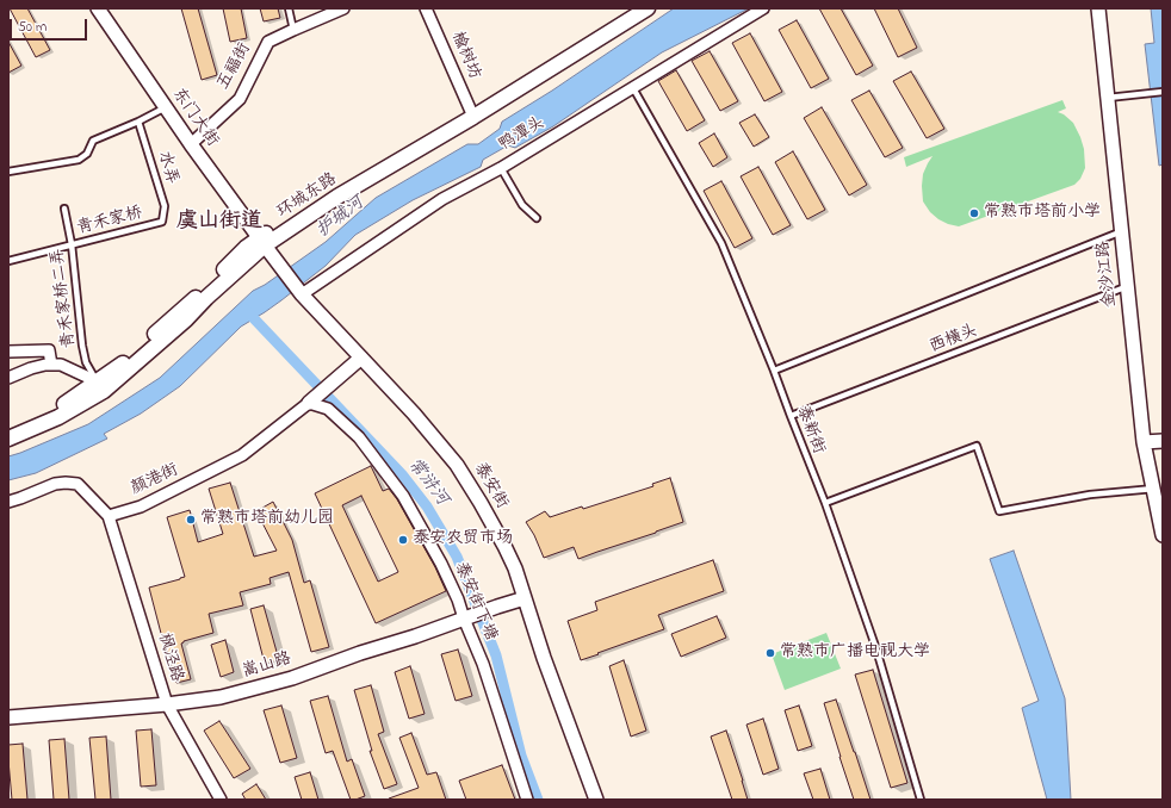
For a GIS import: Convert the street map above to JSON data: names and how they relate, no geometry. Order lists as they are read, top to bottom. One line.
{"streets":{"main road":["环城东路"],"street":["榆树坊","五福街","东门大街","鸭潭头","金沙江路","颜港街","泰安街","泰安街下塘","枫泾路","嵩山路"],"lane":["水弄","青禾家桥","青禾家桥二弄","西横头","泰新街"]},"crossings":[["榆树坊","环城东路"],["五福街","东门大街"],["东门大街","环城东路"],["东门大街","泰安街"],["鸭潭头","泰新街"],["鸭潭头","泰安街"],["水弄","青禾家桥"],["环城东路","青禾家桥二弄"],["环城东路","泰安街"],["青禾家桥","青禾家桥二弄"],["金沙江路","西横头"],["西横头","泰新街"],["颜港街","泰安街下塘"],["颜港街","枫泾路"],["泰安街","嵩山路"],["泰安街下塘","嵩山路"],["枫泾路","嵩山路"]],"districts":["虞山街道"],"water":["护城河","常浒河"],"places":["常熟市塔前小学","常熟市塔前幼儿园","泰安农贸市场","常熟市广播电视大学"],"scale_bar":"50 m"}
